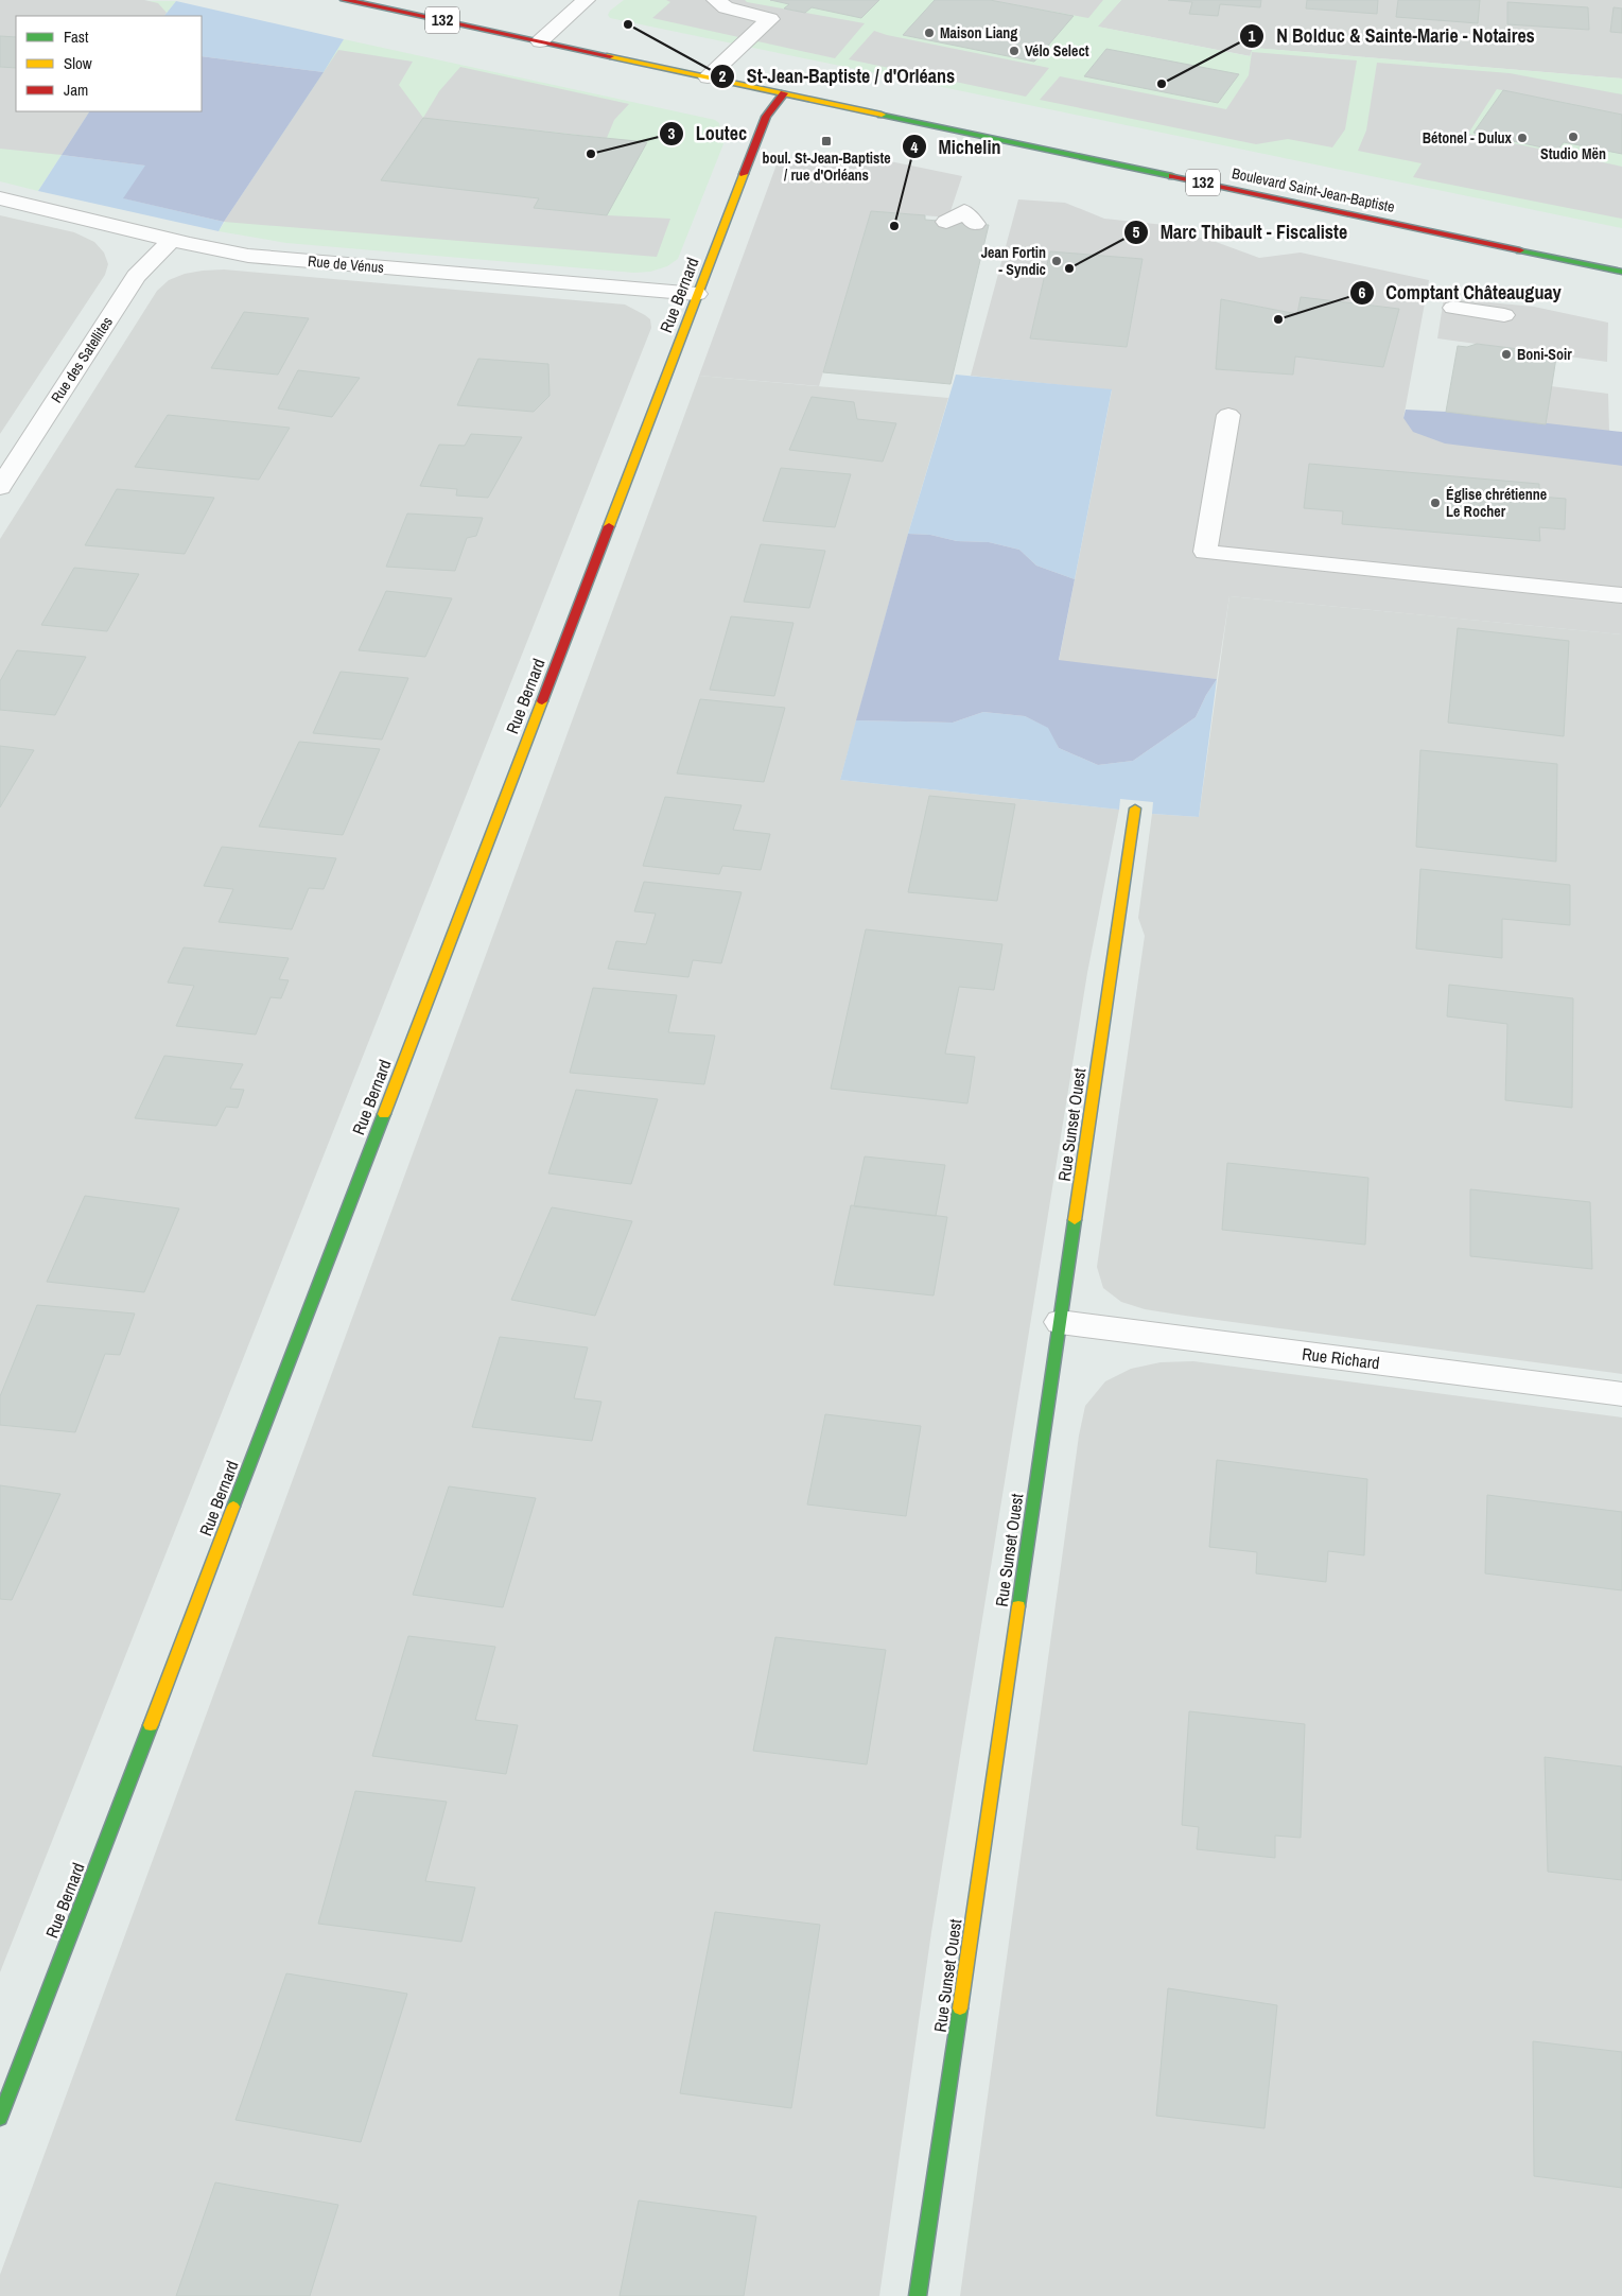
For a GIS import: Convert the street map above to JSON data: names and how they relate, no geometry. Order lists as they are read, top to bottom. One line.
{"streets":{"main road":["132","Boulevard Saint-Jean-Baptiste","Rue Bernard","Rue Sunset Ouest"],"street":["Rue de Vénus","Rue des Satellites","Rue Richard"]},"crossings":[["Boulevard Saint-Jean-Baptiste","Rue Bernard"],["Rue de Vénus","Rue Bernard"],["Rue de Vénus","Rue des Satellites"],["Rue Sunset Ouest","Rue Richard"]],"places":{"other":["St-Jean-Baptiste / d'Orléans","Maison Liang","Vélo Select","N Bolduc & Sainte-Marie - Notaires","Studio Mën","Bétonel - Dulux","Loutec","Michelin","Jean Fortin - Syndic","Marc Thibault - Fiscaliste","Comptant Châteauguay","Boni-Soir","Église chrétienne Le Rocher"],"transit":["boul. St-Jean-Baptiste / rue d'Orléans"]},"legend":["Fast","Slow","Jam"]}
